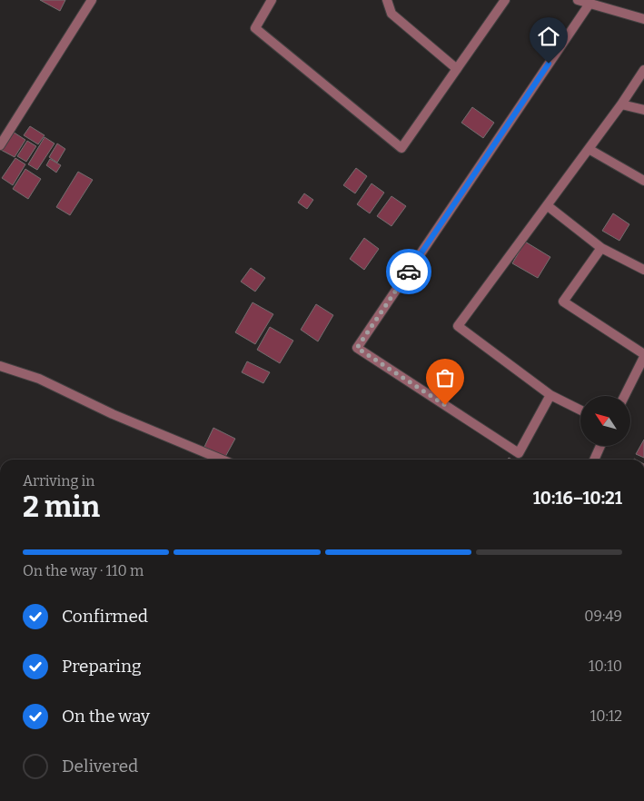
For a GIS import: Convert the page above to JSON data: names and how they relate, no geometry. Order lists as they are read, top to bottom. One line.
{"north":"top left","page":{"heading":["2 min","Arriving in","10:16–10:21"],"bar":"On the way · 110 m","list":[["Confirmed","09:49"],["Preparing","10:10"],["On the way","10:12"],"Delivered"]}}
